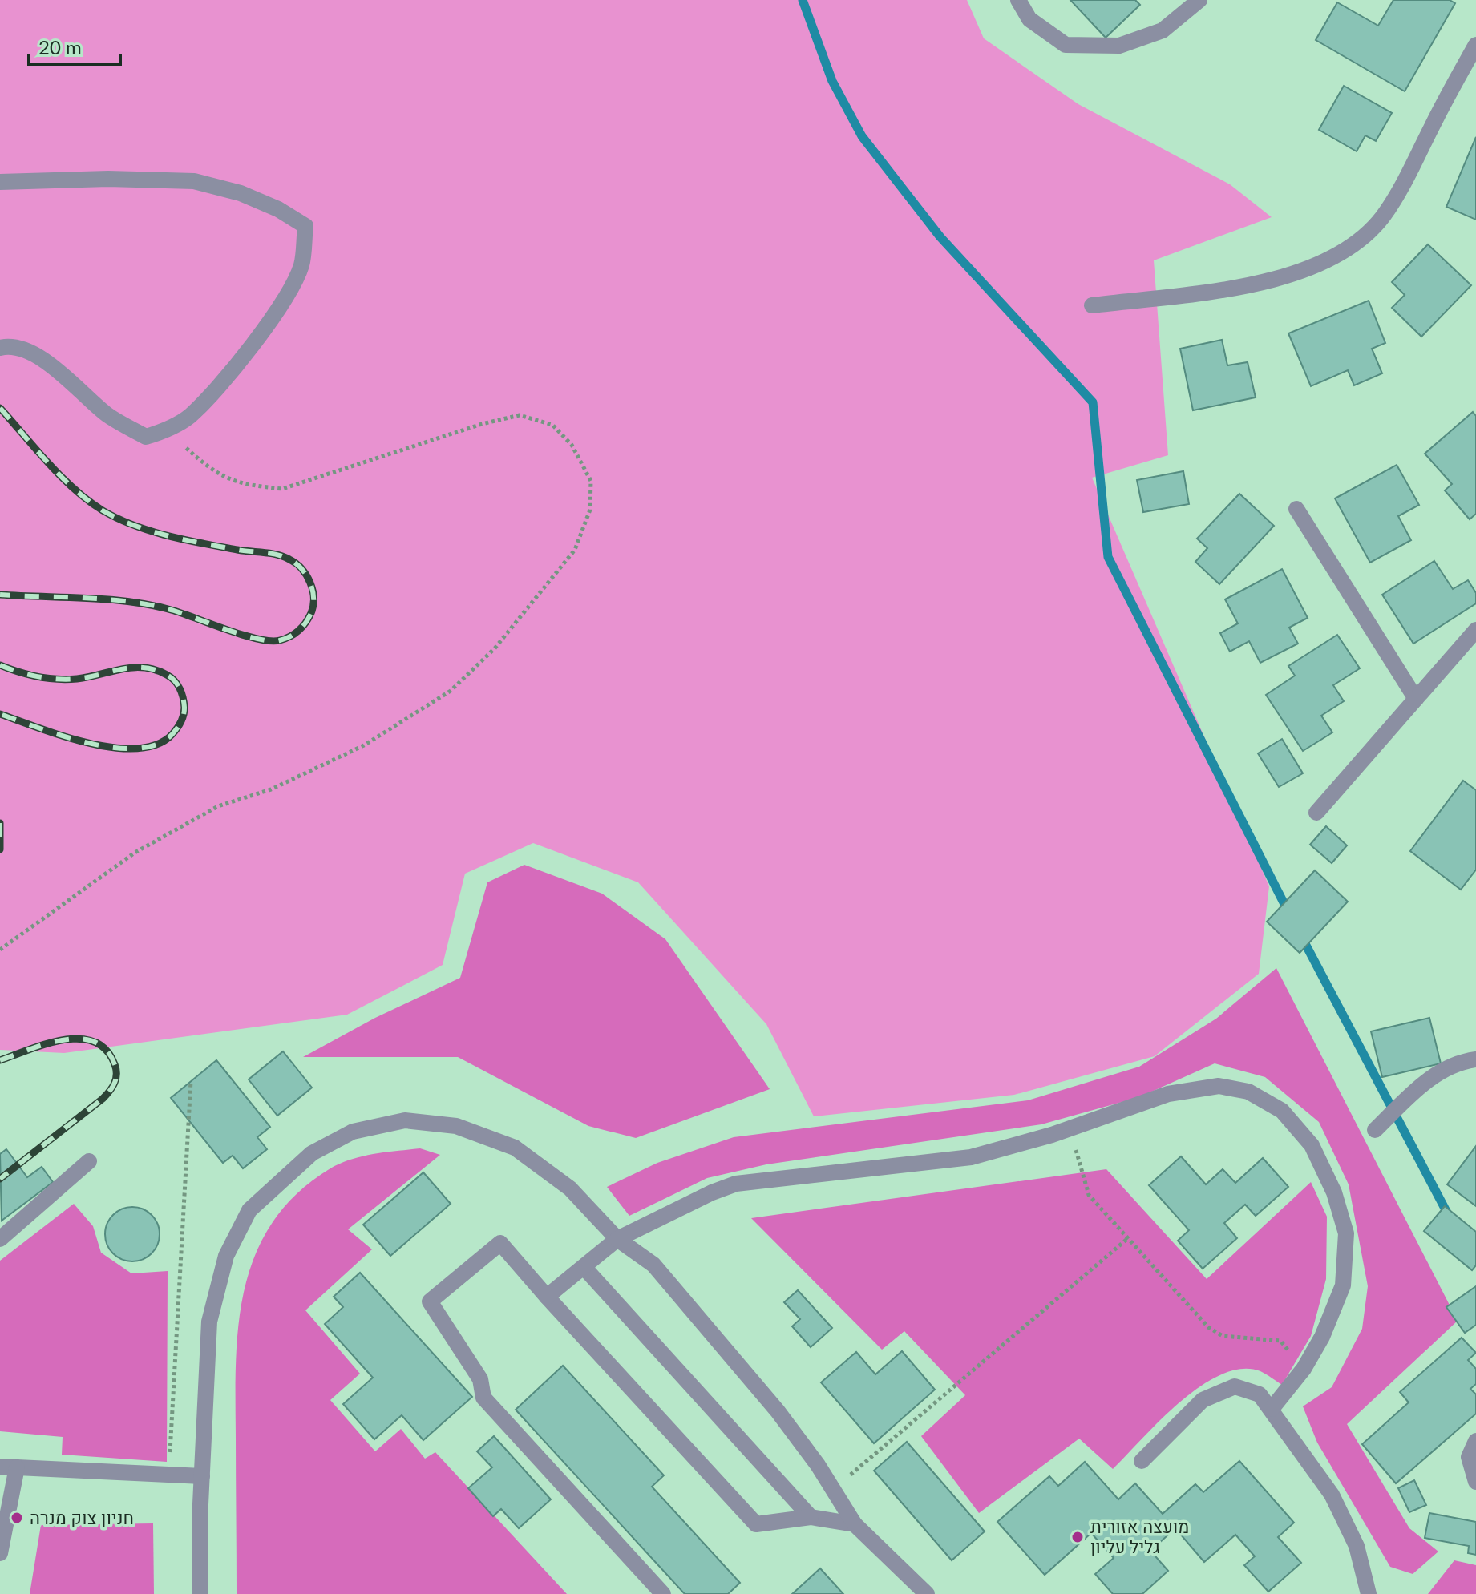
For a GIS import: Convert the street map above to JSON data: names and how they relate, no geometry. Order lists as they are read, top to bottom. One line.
{"places":["חניון צוק מנרה","מועצה אזורית גליל עליון"],"scale_bar":"20 m"}
